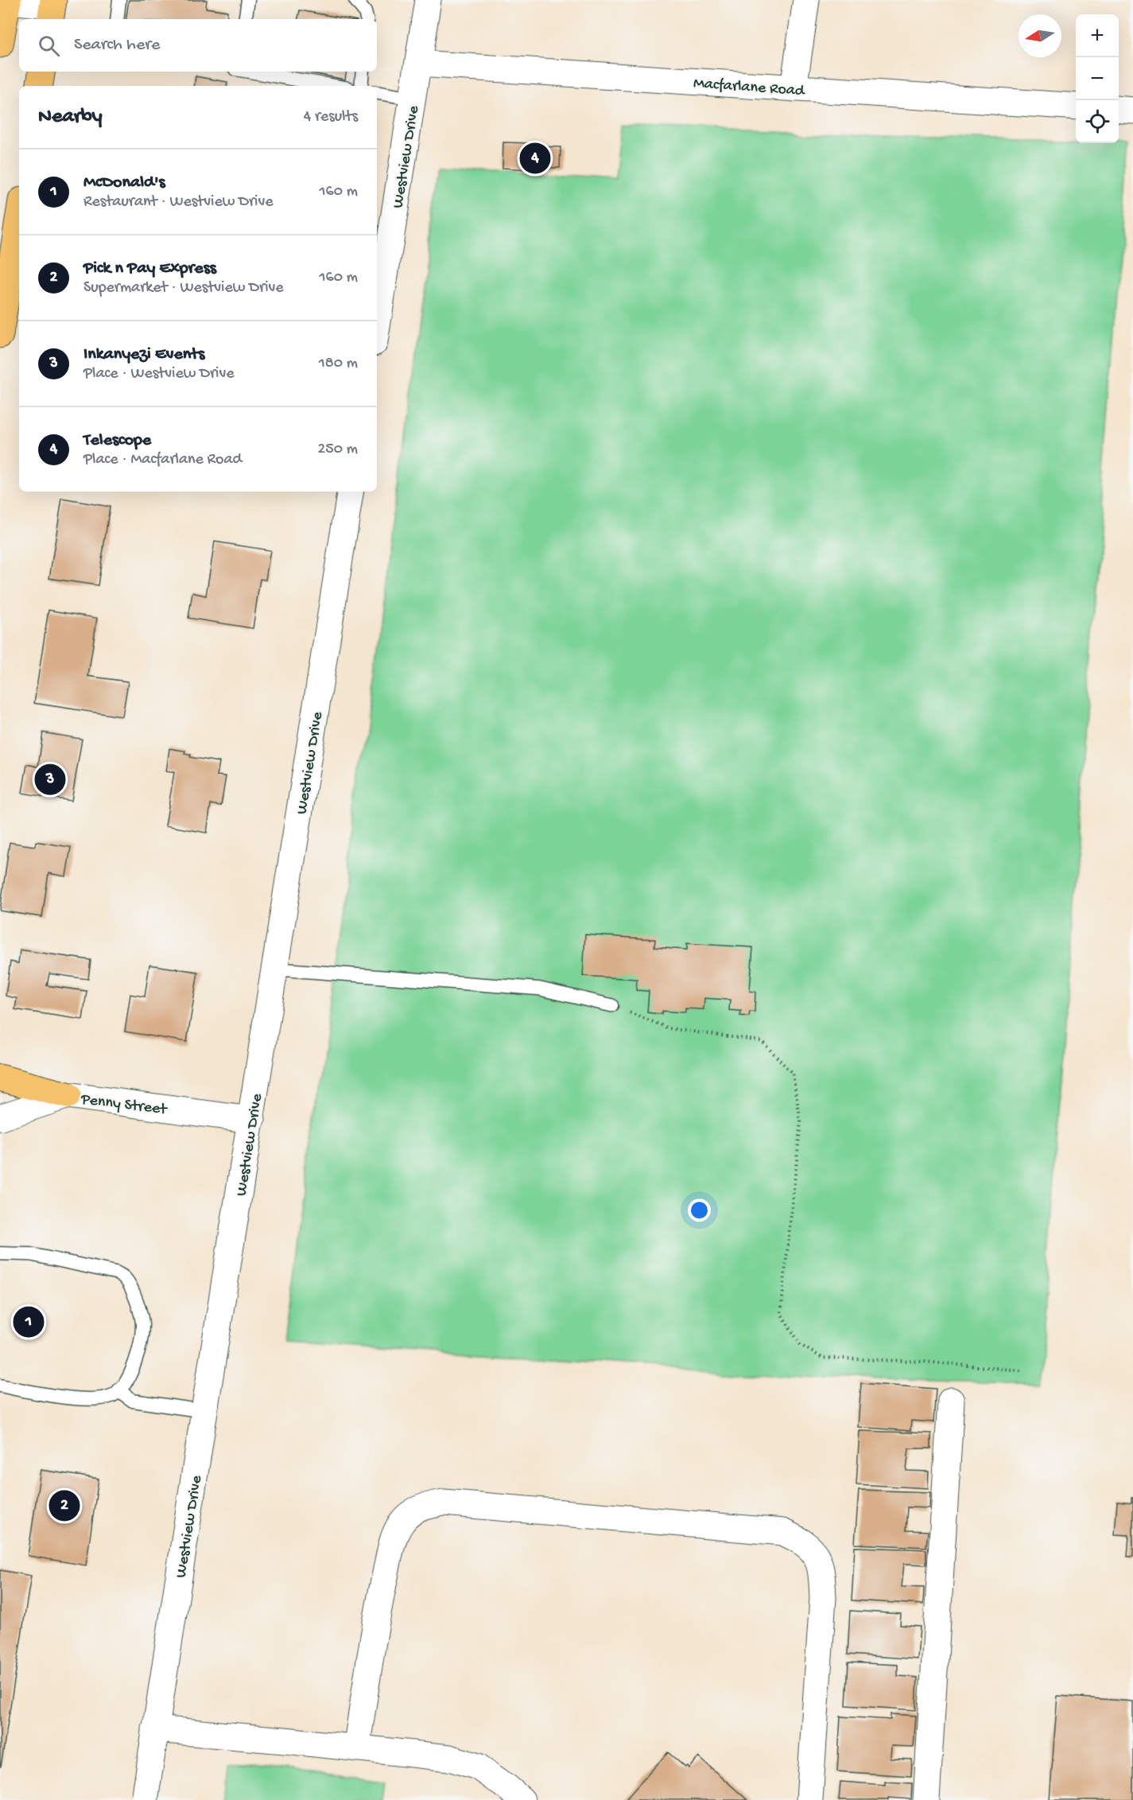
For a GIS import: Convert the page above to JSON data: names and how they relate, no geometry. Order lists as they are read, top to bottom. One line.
{"streets":{"street":["Macfarlane Road","Westview Drive","Penny Street"]},"crossings":[["Macfarlane Road","Westview Drive"],["Westview Drive","Penny Street"]],"north":"left","page":{"map_buttons":["+","−"],"search":"Search here","heading":["Nearby","4 results"],"pins":["4","3","1","2"],"list":[{"mark":"1","name":"McDonald's","note":"Restaurant · Westview Drive","value":"160 m"},{"mark":"2","name":"Pick n Pay Express","note":"Supermarket · Westview Drive","value":"160 m"},{"mark":"3","name":"Inkanyezi Events","note":"Place · Westview Drive","value":"180 m"},{"mark":"4","name":"Telescope","note":"Place · Macfarlane Road","value":"250 m"}]}}
